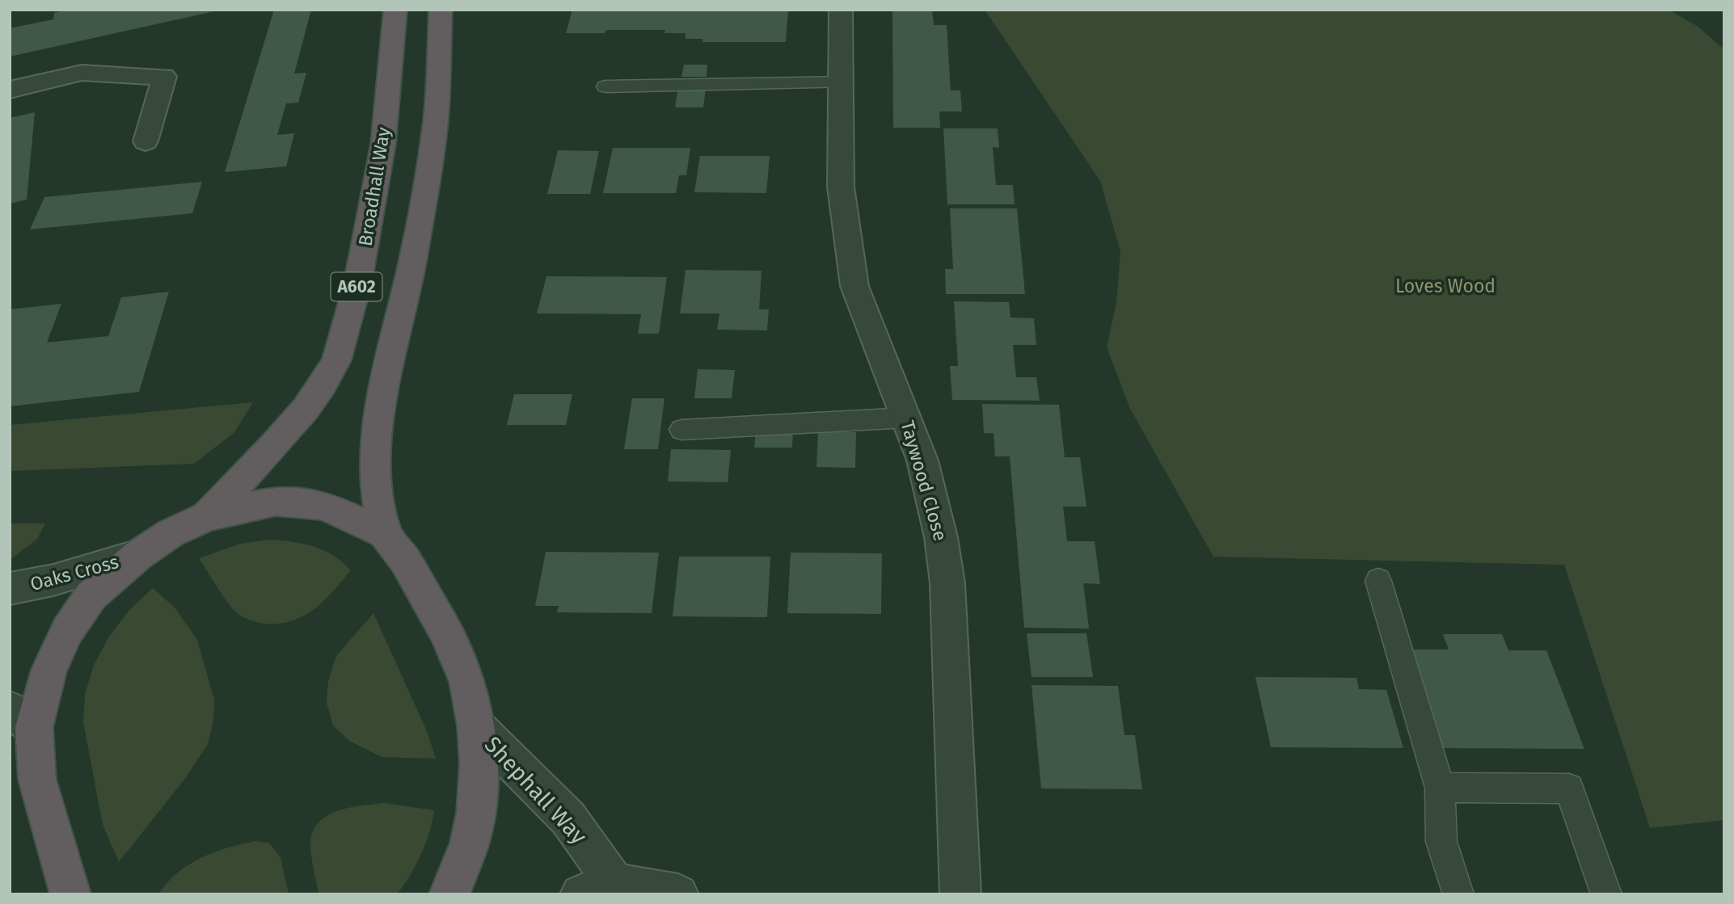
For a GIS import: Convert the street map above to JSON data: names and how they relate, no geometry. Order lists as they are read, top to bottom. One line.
{"streets":{"highway":["Broadhall Way","A602"],"street":["Taywood Close","Oaks Cross","Shephall Way"]},"parks":["Loves Wood"]}
